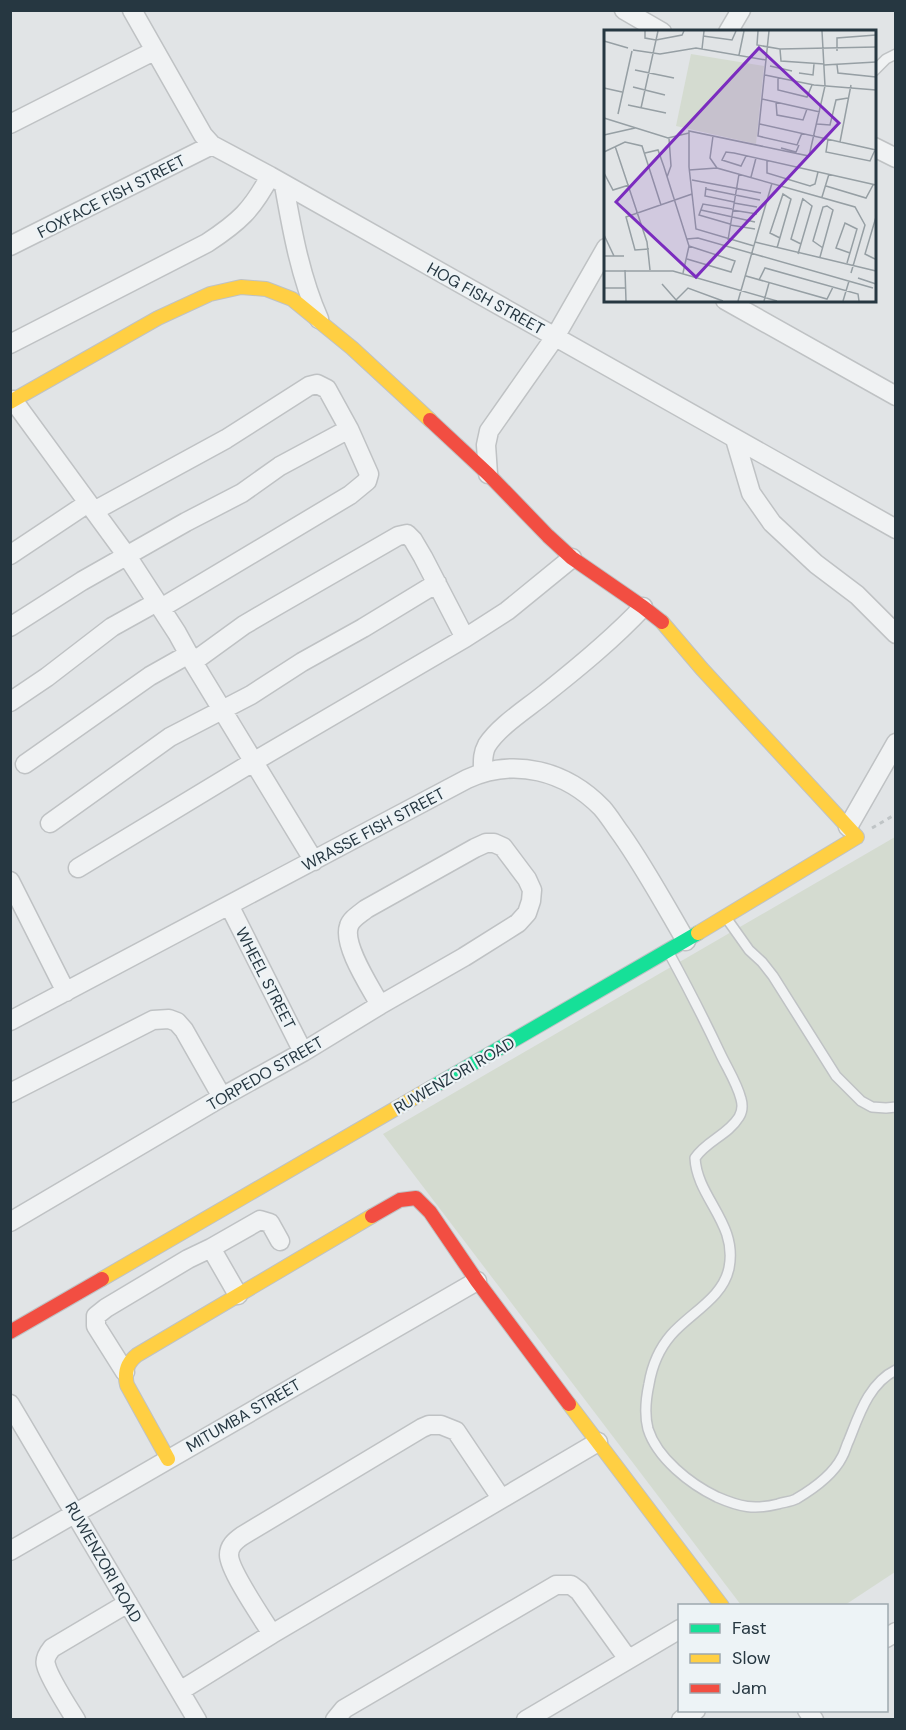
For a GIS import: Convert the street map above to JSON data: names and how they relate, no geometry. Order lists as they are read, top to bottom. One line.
{"streets":{"street":["FOXFACE FISH STREET","HOG FISH STREET","WRASSE FISH STREET","WHEEL STREET","TORPEDO STREET","RUWENZORI ROAD","MITUMBA STREET"]},"crossings":[["FOXFACE FISH STREET","HOG FISH STREET"],["WRASSE FISH STREET","WHEEL STREET"],["WRASSE FISH STREET","RUWENZORI ROAD"],["WHEEL STREET","TORPEDO STREET"],["RUWENZORI ROAD","MITUMBA STREET"]],"legend":["Fast","Slow","Jam"]}
